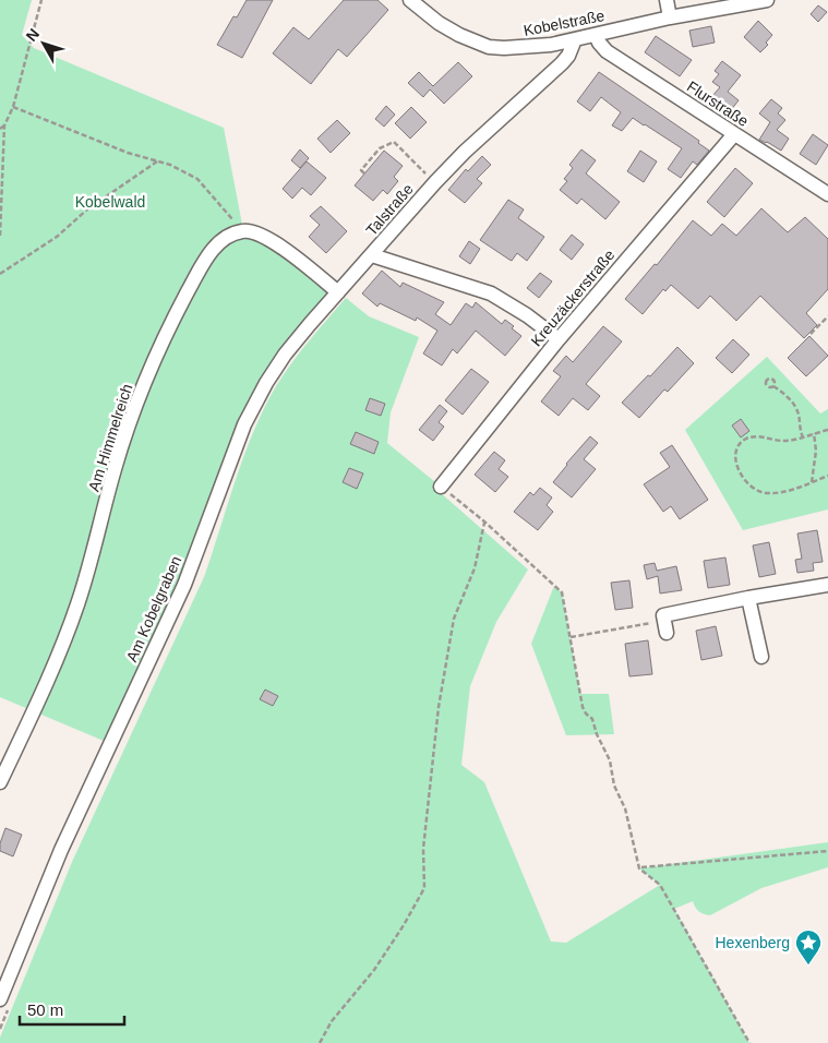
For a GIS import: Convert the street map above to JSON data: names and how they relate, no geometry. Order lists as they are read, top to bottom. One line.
{"streets":{"street":["Kobelstraße","Flurstraße","Talstraße","Kreuzäckerstraße","Am Himmelreich","Am Kobelgraben"]},"crossings":[["Kobelstraße","Flurstraße"],["Kobelstraße","Talstraße"],["Flurstraße","Kreuzäckerstraße"],["Talstraße","Kreuzäckerstraße"],["Talstraße","Am Kobelgraben"]],"parks":["Kobelwald"],"places":{"place":["Hexenberg"]},"scale_bar":"50 m","north":"top left"}
